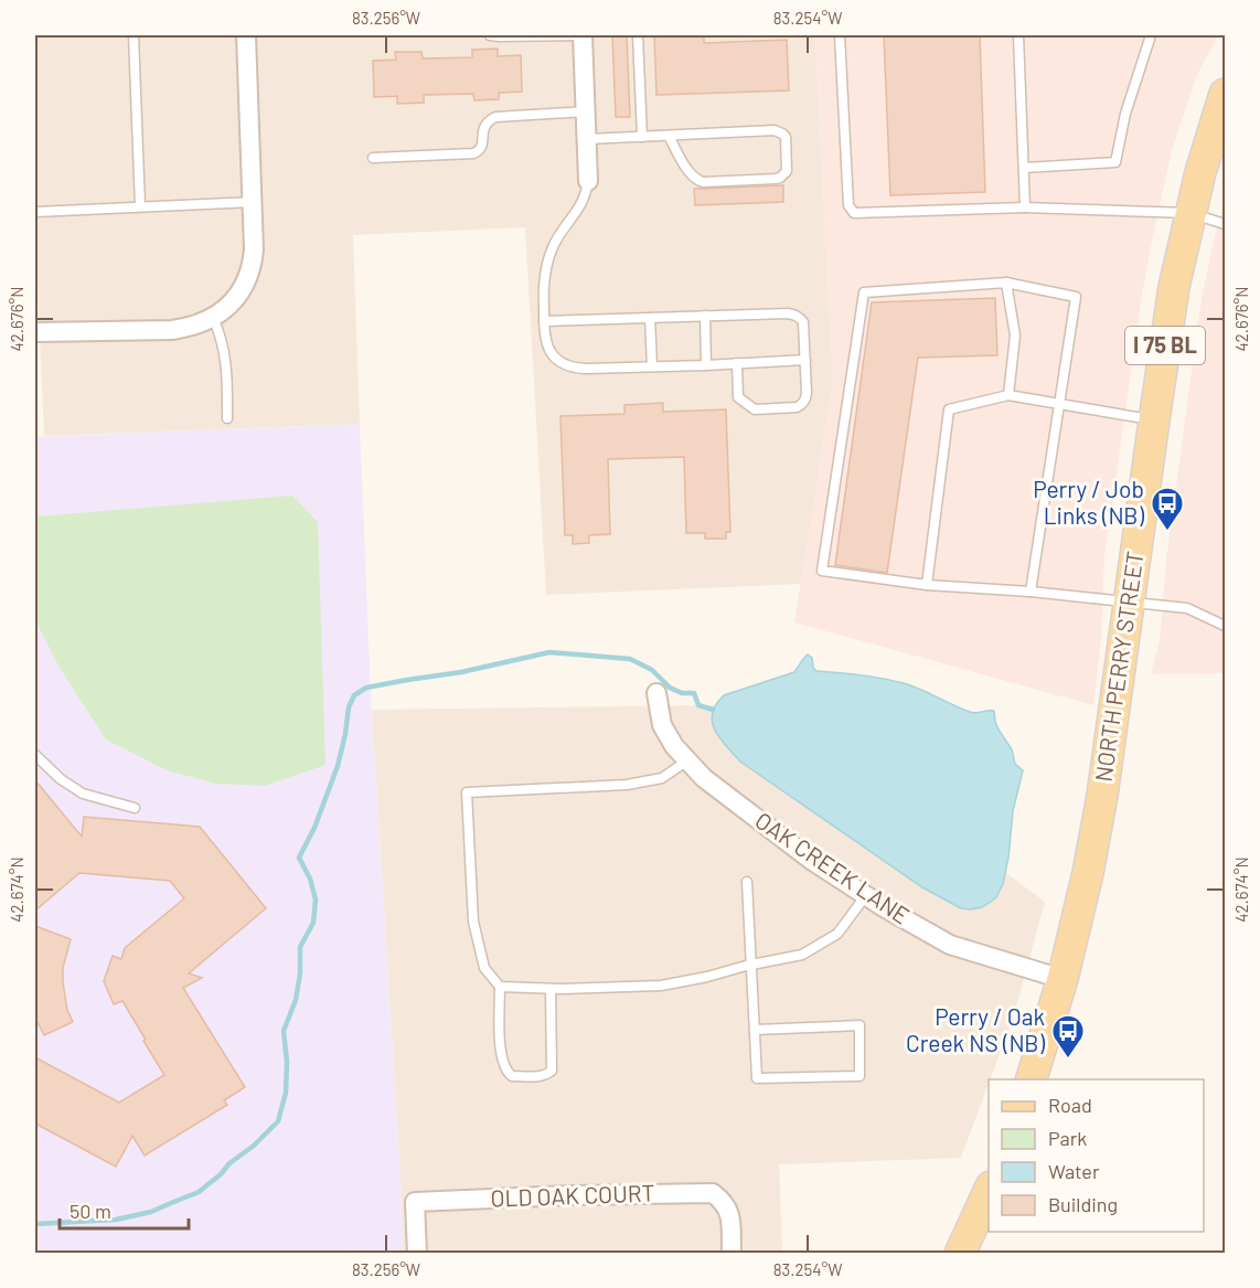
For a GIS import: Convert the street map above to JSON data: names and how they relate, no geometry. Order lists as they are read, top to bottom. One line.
{"streets":{"main road":["I 75 BL","NORTH PERRY STREET"],"street":["OAK CREEK LANE","OLD OAK COURT"]},"crossings":[["NORTH PERRY STREET","OAK CREEK LANE"]],"places":{"bus stop":["Perry / Job Links (NB)","Perry / Oak Creek NS (NB)"]},"legend":["Road","Park","Water","Building"],"scale_bar":"50 m","coordinates":["83.256°W","83.254°W","42.676°N","42.674°N"]}
